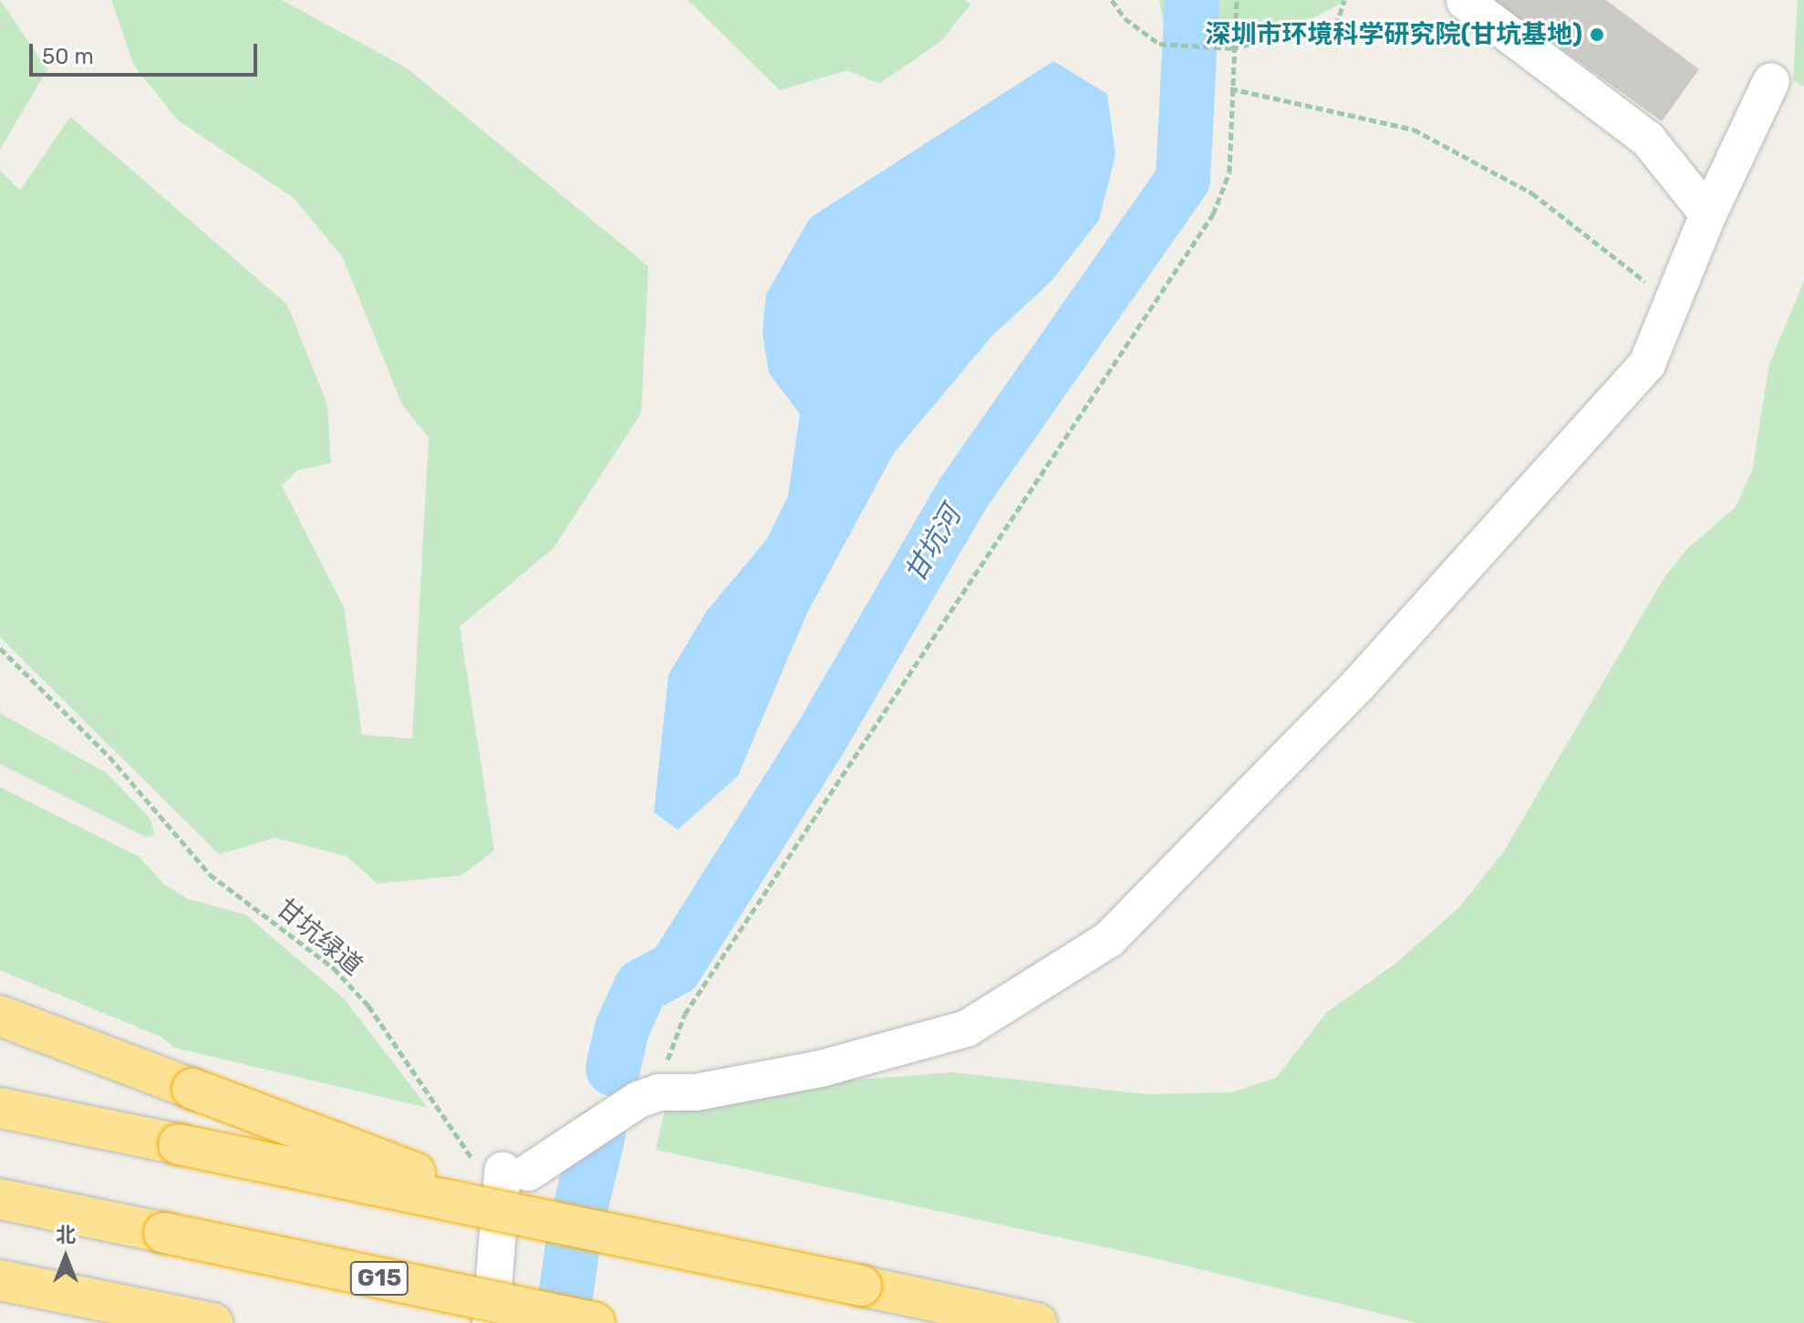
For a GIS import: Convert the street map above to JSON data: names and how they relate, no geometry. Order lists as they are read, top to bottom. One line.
{"streets":{"highway":["G15"],"path":["甘坑绿道"]},"water":["甘坑河"],"places":["深圳市环境科学研究院(甘坑基地)"],"scale_bar":"50 m","north":"top"}
